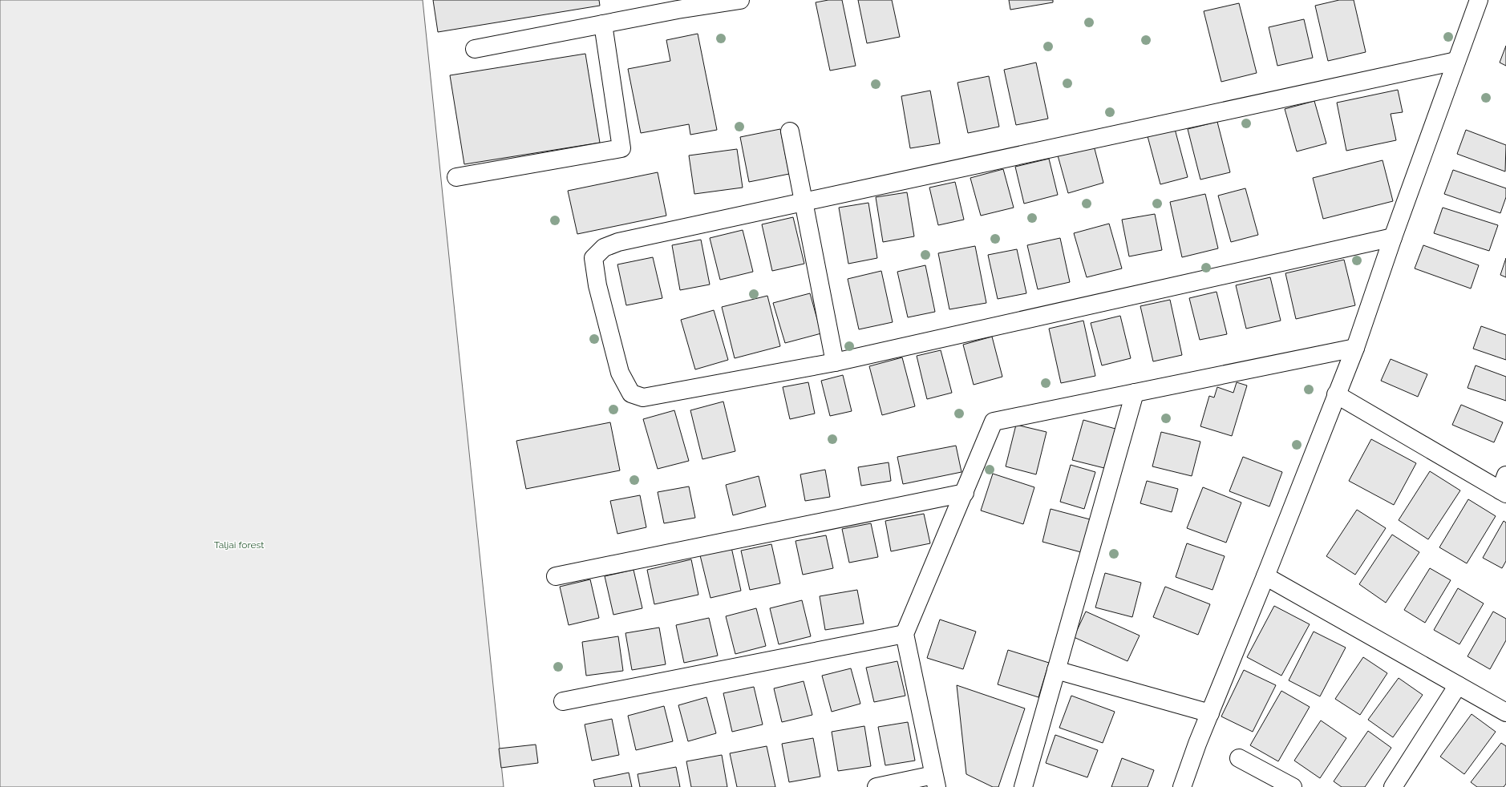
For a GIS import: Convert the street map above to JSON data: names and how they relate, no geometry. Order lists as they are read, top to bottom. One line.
{"parks":["Taljai forest"]}
